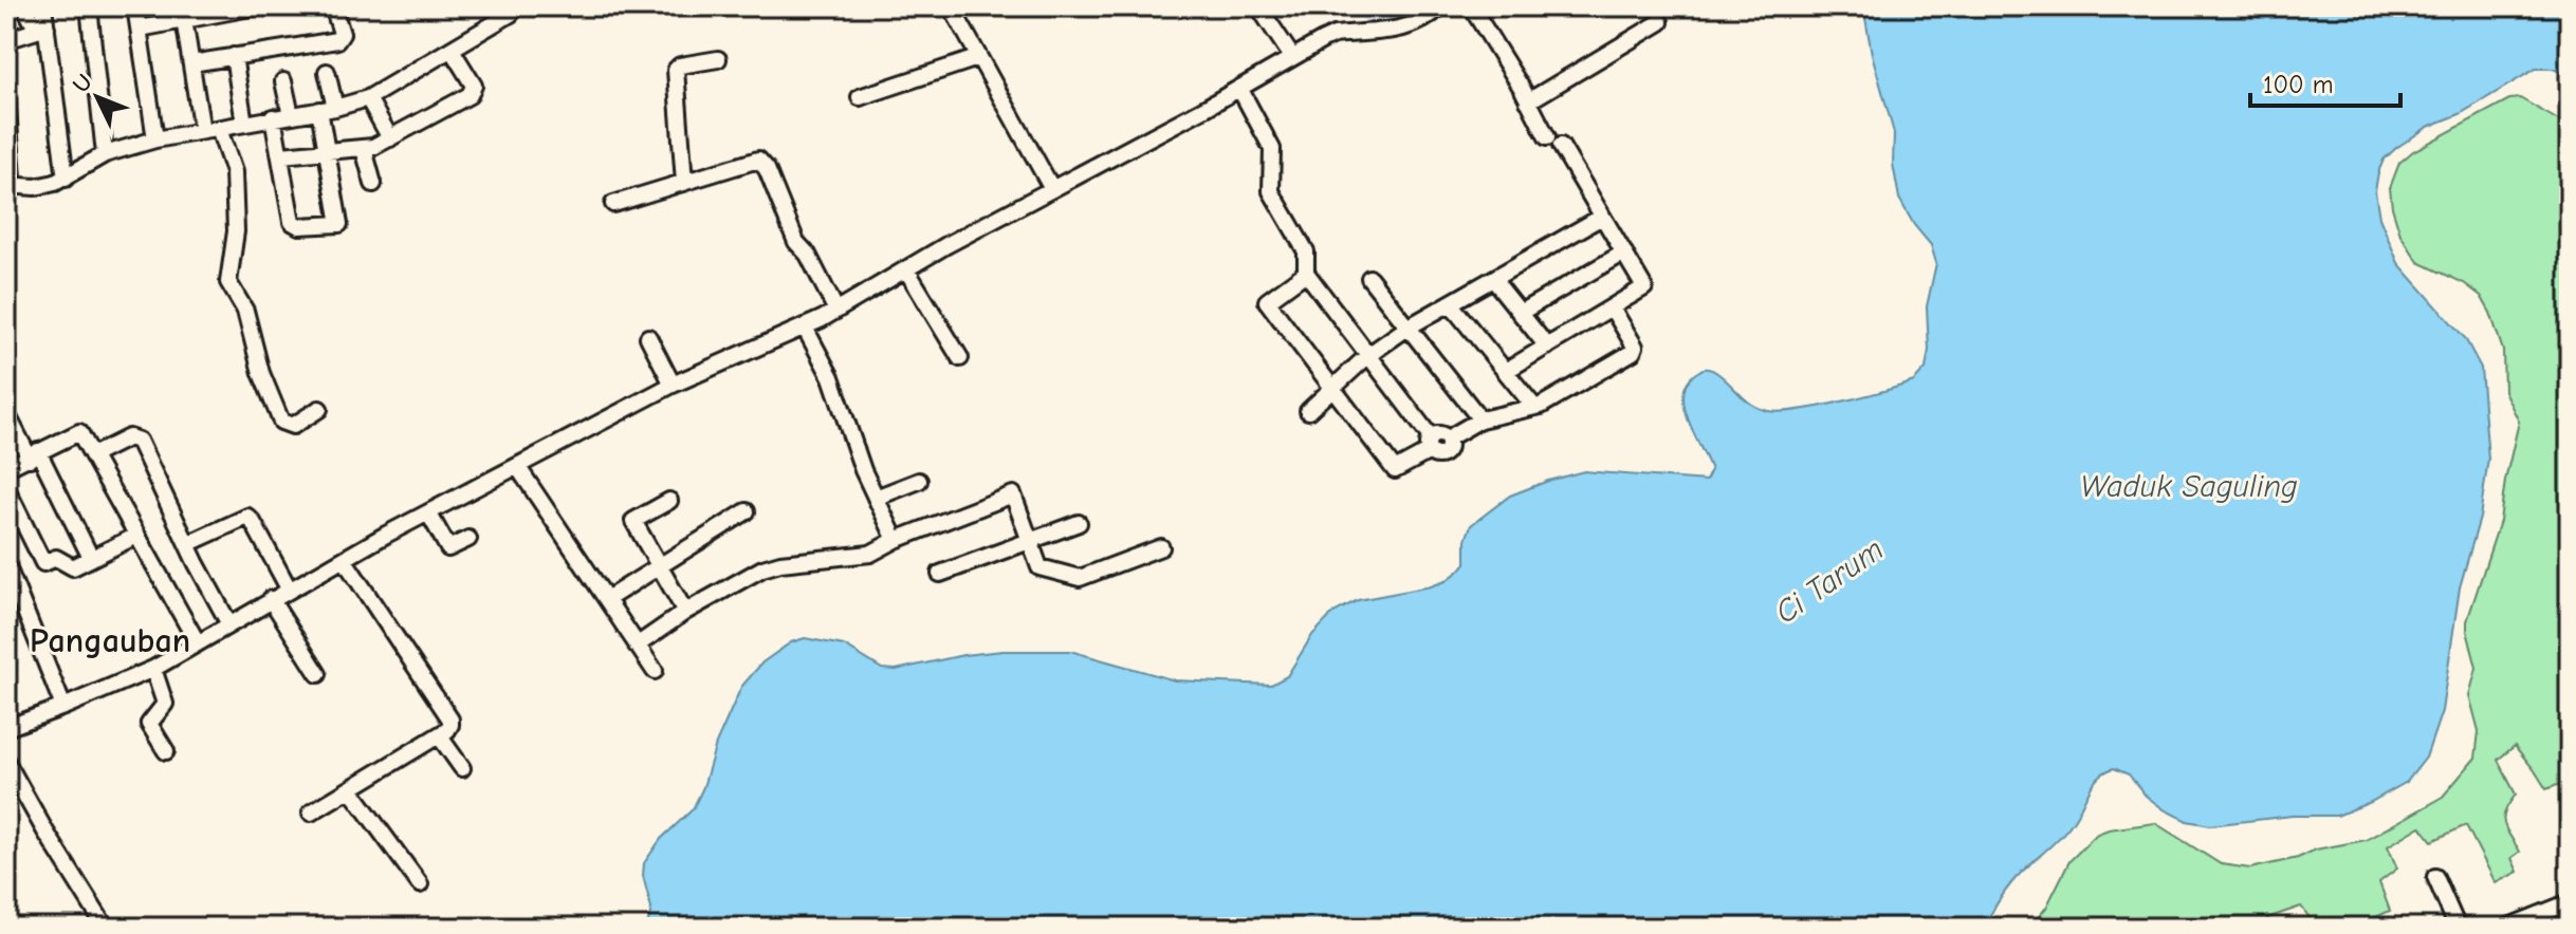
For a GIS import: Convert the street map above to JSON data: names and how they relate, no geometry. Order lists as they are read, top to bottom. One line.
{"districts":["Pangauban"],"water":["Waduk Saguling","Ci Tarum"],"scale_bar":"100 m","north":"top left"}
